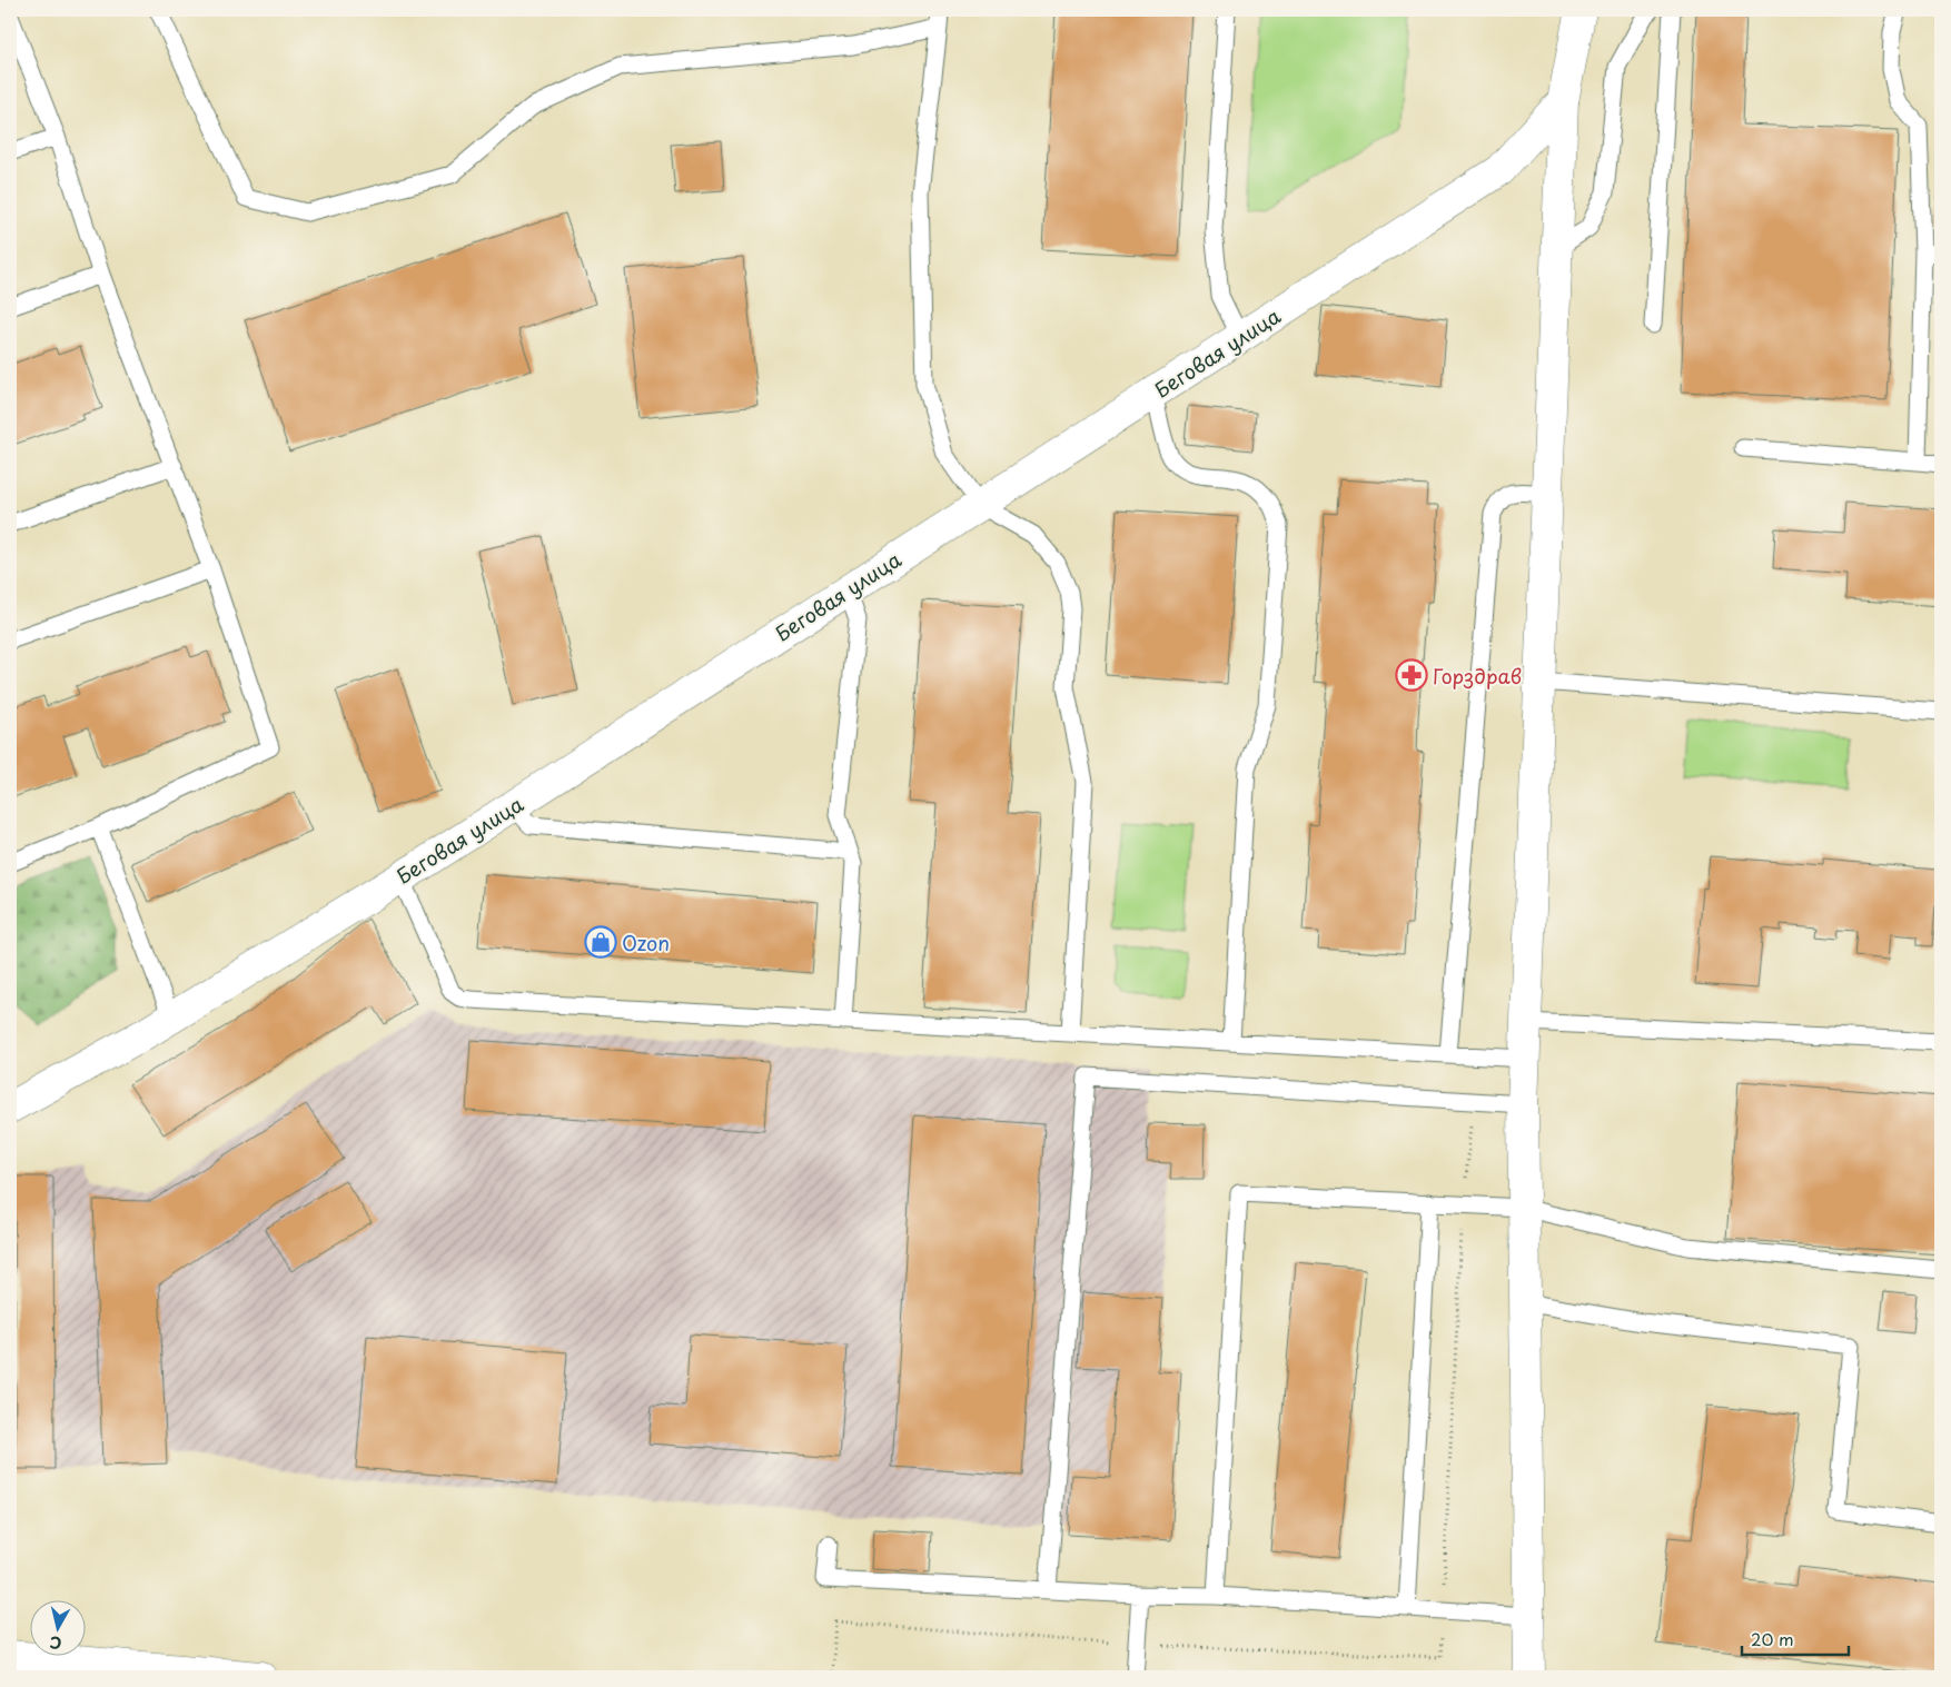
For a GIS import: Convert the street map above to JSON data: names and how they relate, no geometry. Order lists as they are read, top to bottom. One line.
{"streets":{"street":["Беговая улица"]},"places":{"pharmacy":["Горздрав"],"shop":["Ozon"]},"scale_bar":"20 m","north":"bottom"}
